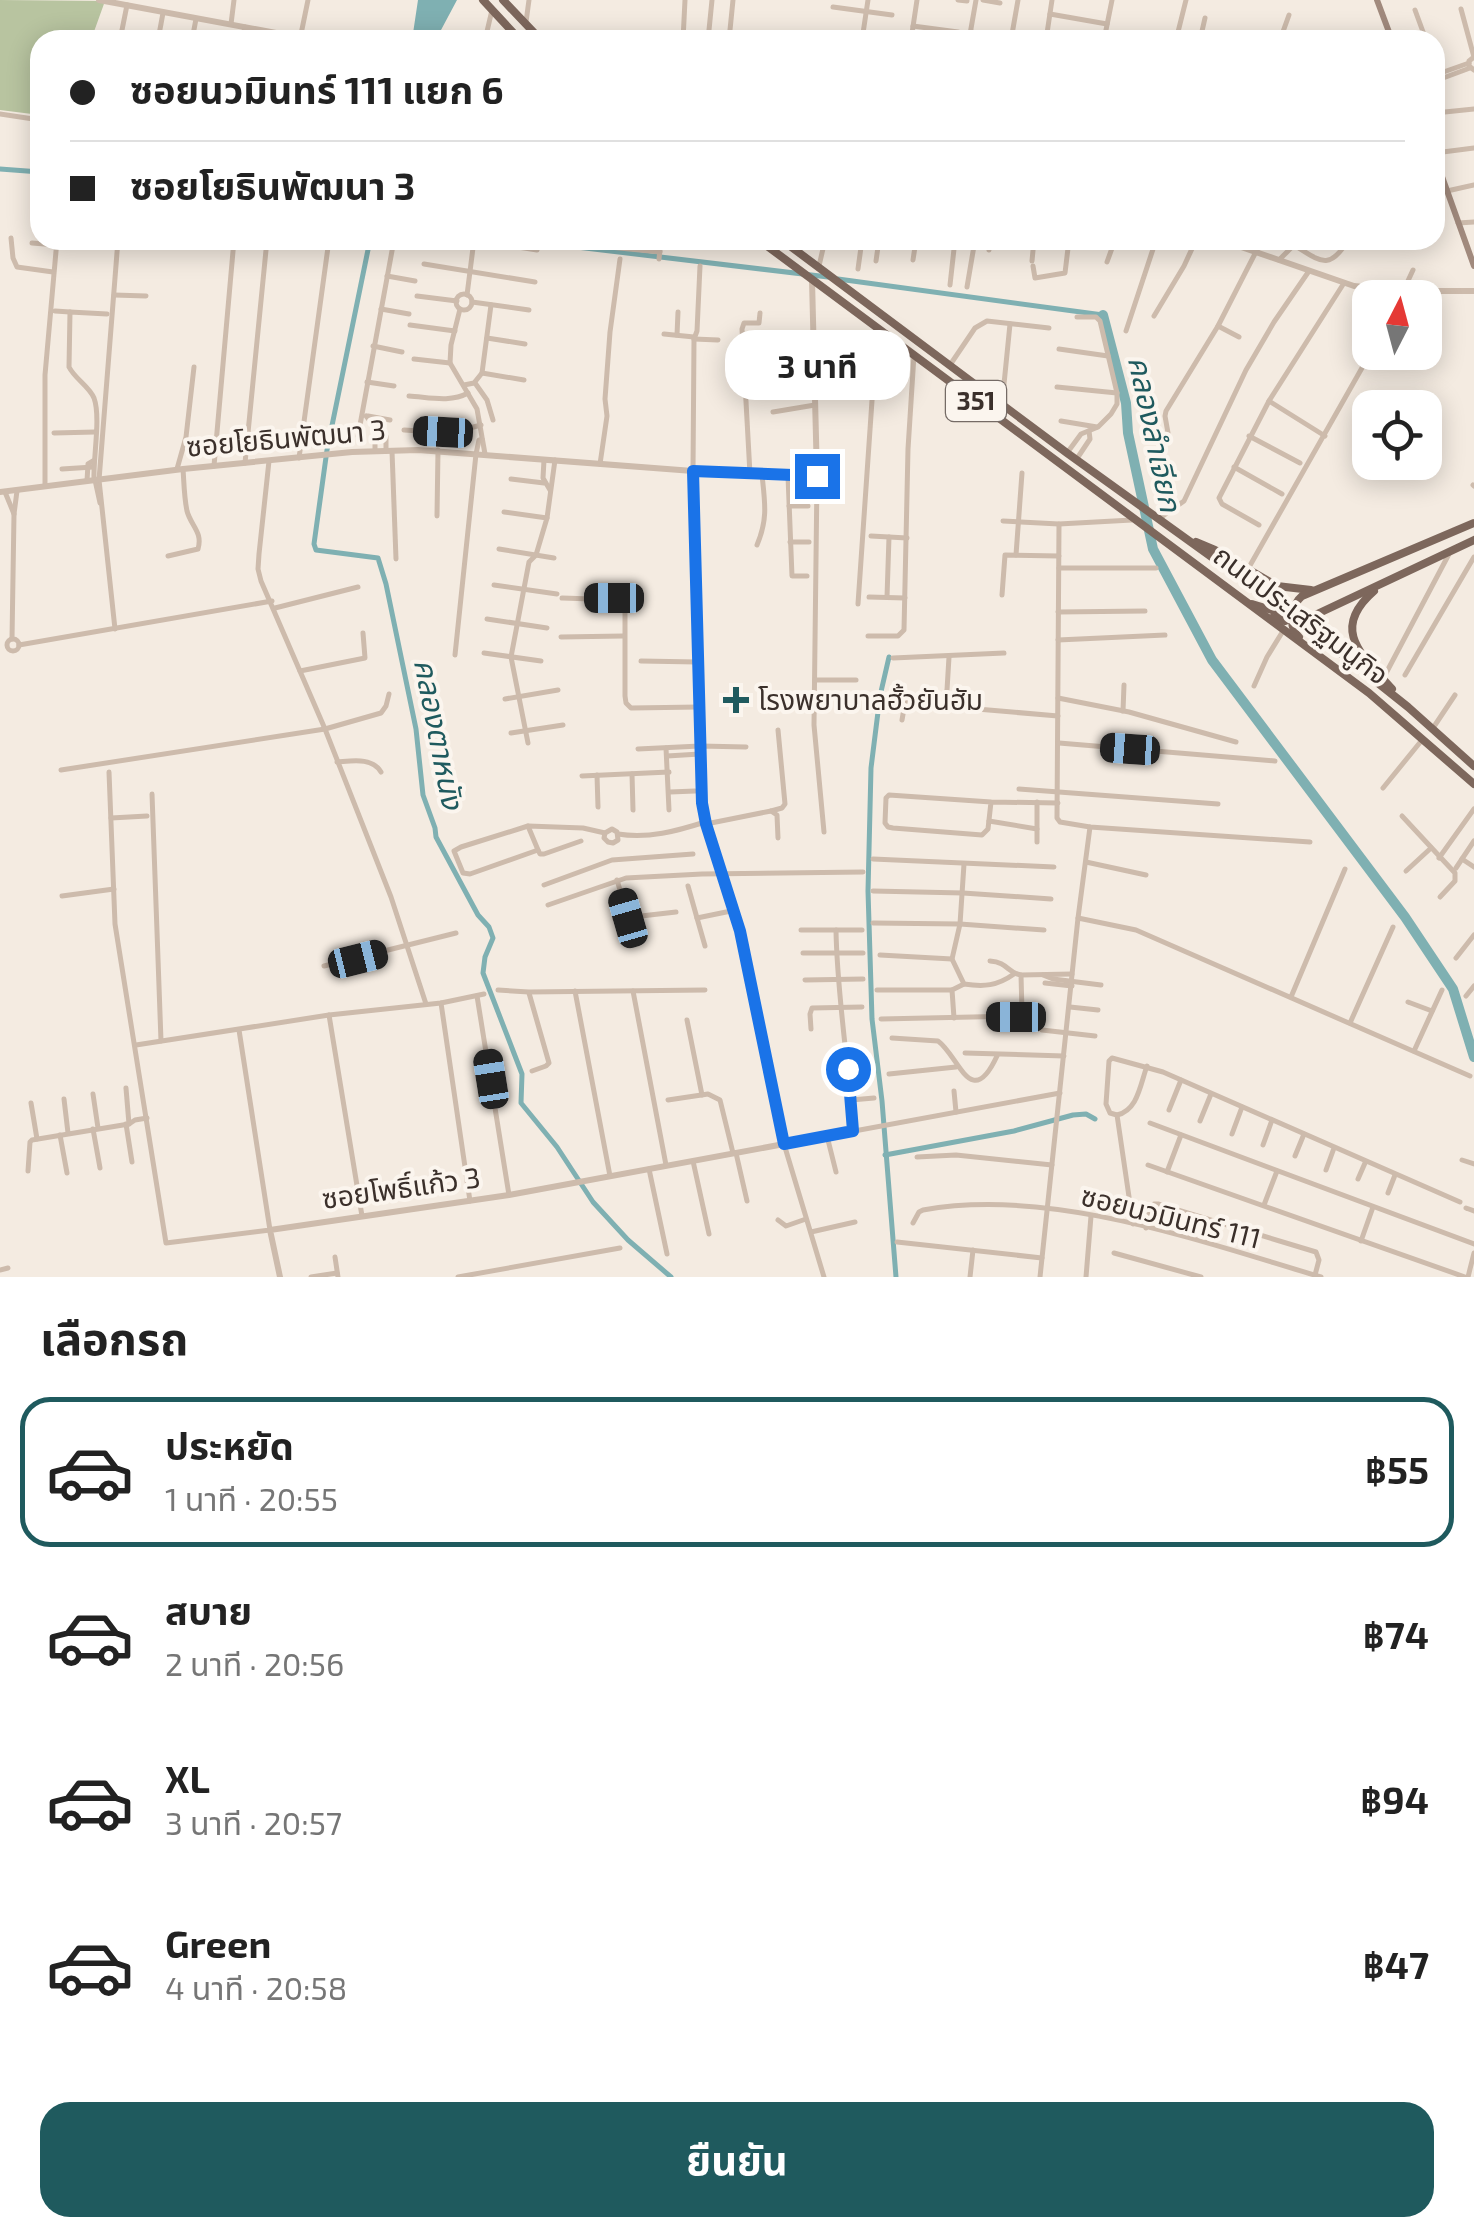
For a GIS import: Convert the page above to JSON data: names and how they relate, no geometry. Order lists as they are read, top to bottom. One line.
{"streets":{"main road":["351","ถนนประเสริฐมนูกิจ"],"street":["ซอยโยธินพัฒนา 3","ซอยโพธิ์แก้ว 3","ซอยนวมินทร์ 111"]},"water":["คลองลำเจียก","คลองตาหนัง"],"places":{"health":["โรงพยาบาลฮั้วยันฮัม"]},"north":"top","page":{"banner":["ซอยนวมินทร์ 111 แยก 6","ซอยโยธินพัฒนา 3"],"bubble":"3 นาที","heading":"เลือกรถ","list":[{"name":"ประหยัด","note":"1 นาที · 20:55","value":"฿55"},{"name":"สบาย","note":"2 นาที · 20:56","value":"฿74"},{"name":"XL","note":"3 นาที · 20:57","value":"฿94"},{"name":"Green","note":"4 นาที · 20:58","value":"฿47"}],"buttons":"ยืนยัน"}}
